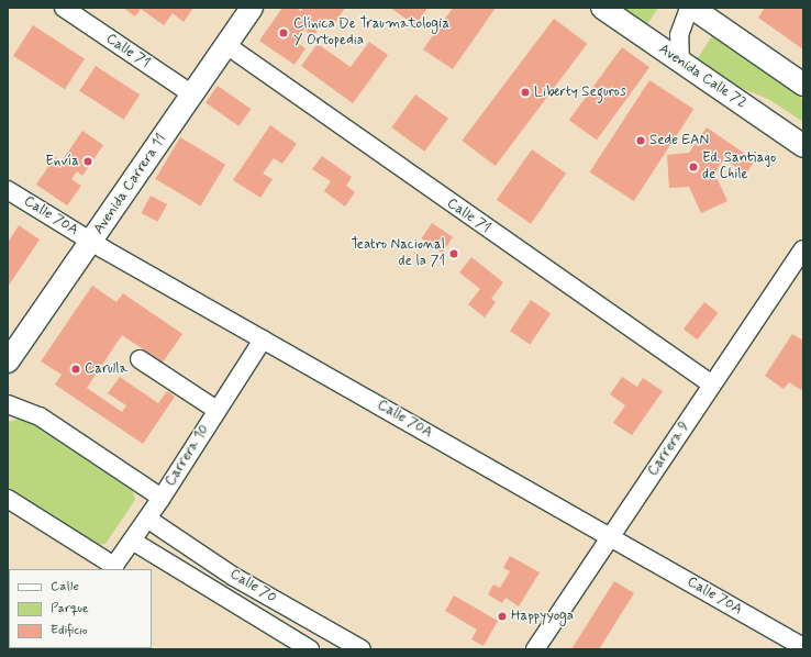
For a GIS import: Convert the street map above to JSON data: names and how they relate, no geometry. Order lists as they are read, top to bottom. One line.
{"streets":{"main road":["Avenida Calle 72","Avenida Carrera 11"],"street":["Calle 71","Calle 70A","Carrera 9","Carrera 10","Calle 70"]},"crossings":[["Calle 71","Avenida Carrera 11"],["Calle 71","Carrera 9"],["Avenida Carrera 11","Calle 70A"],["Calle 70A","Carrera 9"],["Calle 70A","Carrera 10"],["Carrera 10","Calle 70"]],"places":["Clínica De Traumatologia Y Ortopedia","Liberty Seguros","Sede EAN","Envía","Ed. Santiago de Chile","Teatro Nacional de la 71","Carulla","Happyyoga"],"legend":["Calle","Parque","Edificio"]}
